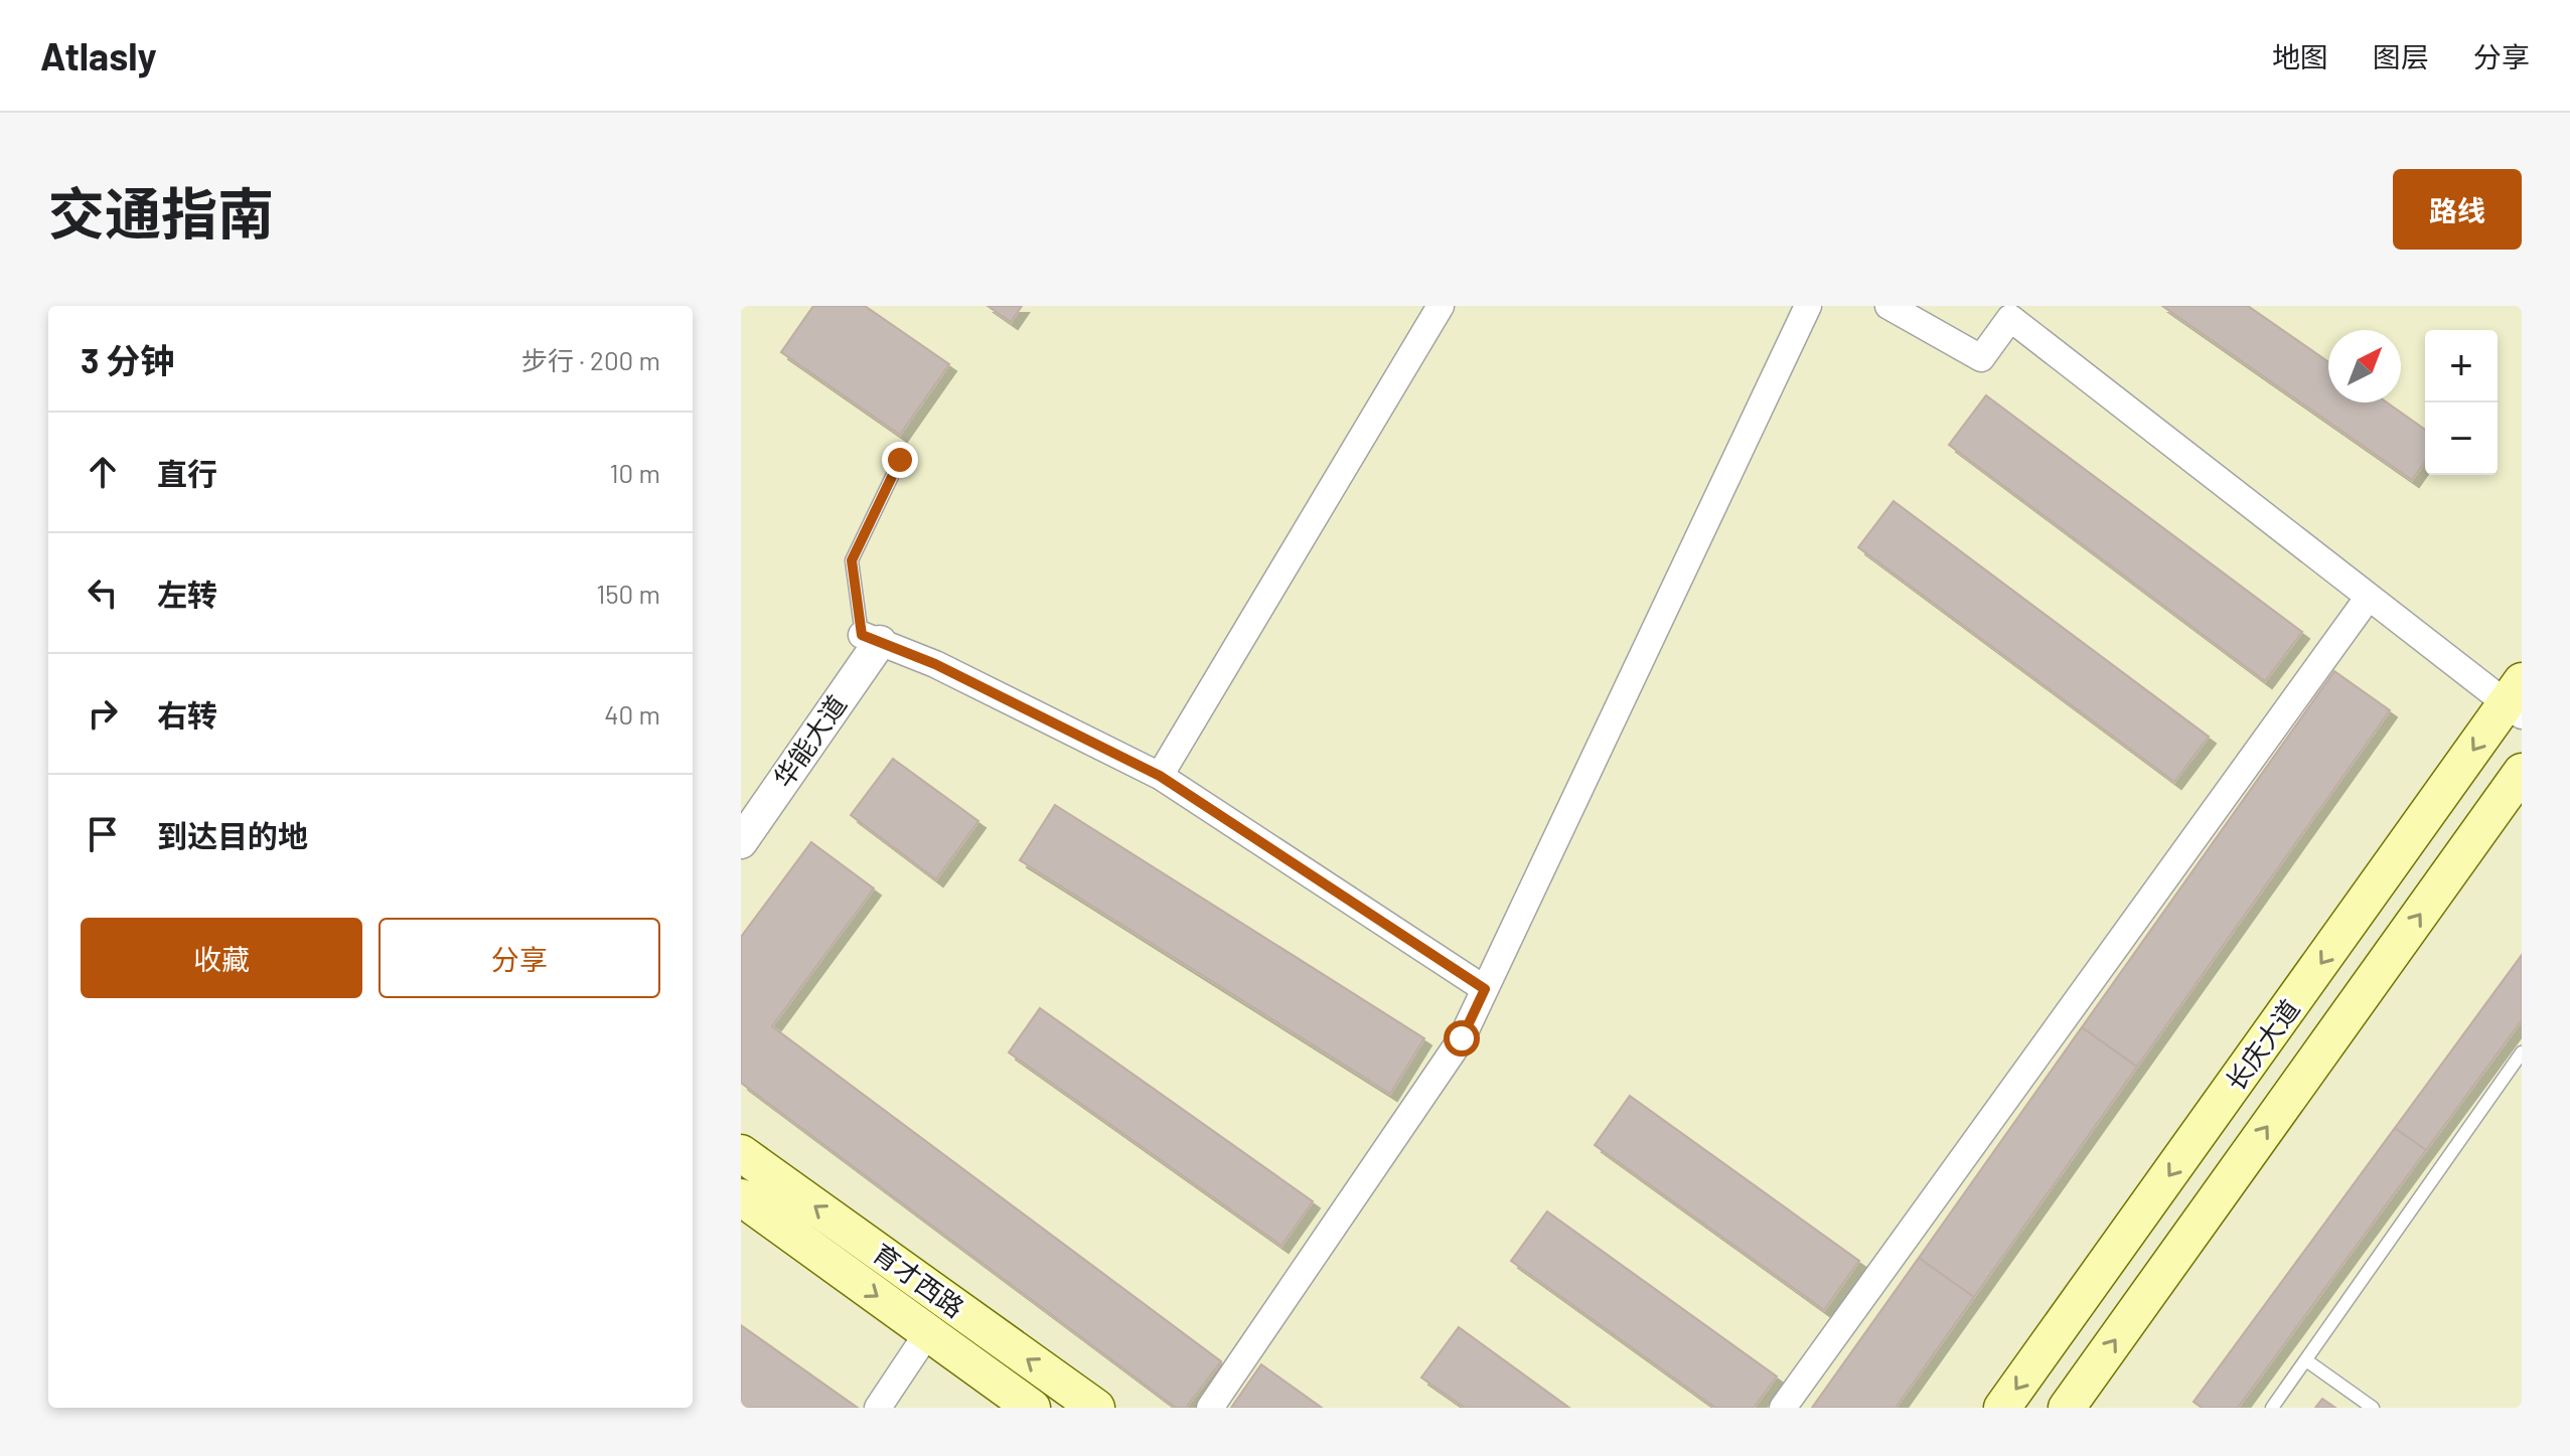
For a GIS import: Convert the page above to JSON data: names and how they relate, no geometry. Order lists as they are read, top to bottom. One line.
{"streets":{"main road":["长庆大道","育才西路"],"street":["华能大道"]},"north":"top right","page":{"header":"Atlasly","nav":["地图","图层","分享"],"title":"交通指南","buttons":["路线",["收藏","分享"]],"heading":["3 分钟","步行 · 200 m"],"map_buttons":["+","−"],"list":[["直行","10 m"],["左转","150 m"],["右转","40 m"],"到达目的地"]}}
